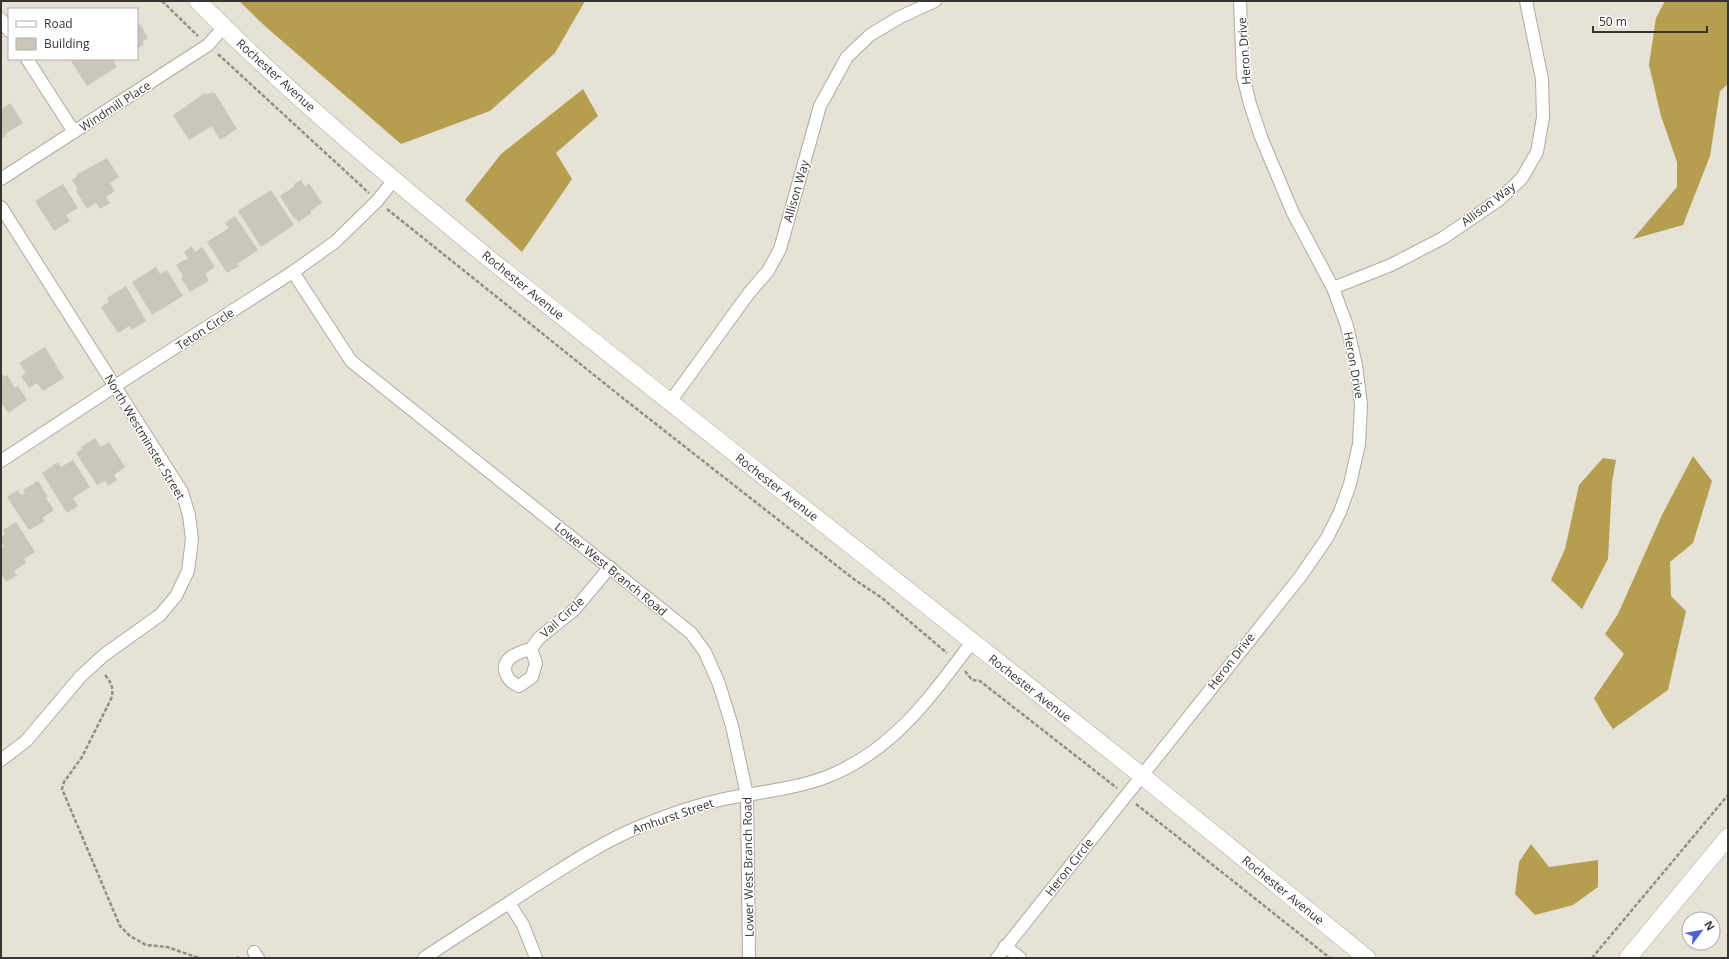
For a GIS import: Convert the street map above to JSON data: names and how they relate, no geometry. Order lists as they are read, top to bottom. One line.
{"streets":{"main road":["Rochester Avenue"],"street":["Heron Drive","Windmill Place","Allison Way","Teton Circle","North Westminster Street","Lower West Branch Road","Vail Circle","Amhurst Street","Heron Circle"]},"crossings":[["Heron Drive","Rochester Avenue"],["Heron Drive","Allison Way"],["Heron Drive","Heron Circle"],["Rochester Avenue","Windmill Place"],["Rochester Avenue","Allison Way"],["Rochester Avenue","Teton Circle"],["Rochester Avenue","Amhurst Street"],["Rochester Avenue","Heron Circle"],["Teton Circle","North Westminster Street"],["Teton Circle","Lower West Branch Road"],["Lower West Branch Road","Vail Circle"],["Lower West Branch Road","Amhurst Street"]],"legend":["Road","Building"],"scale_bar":"50 m","north":"top right"}
